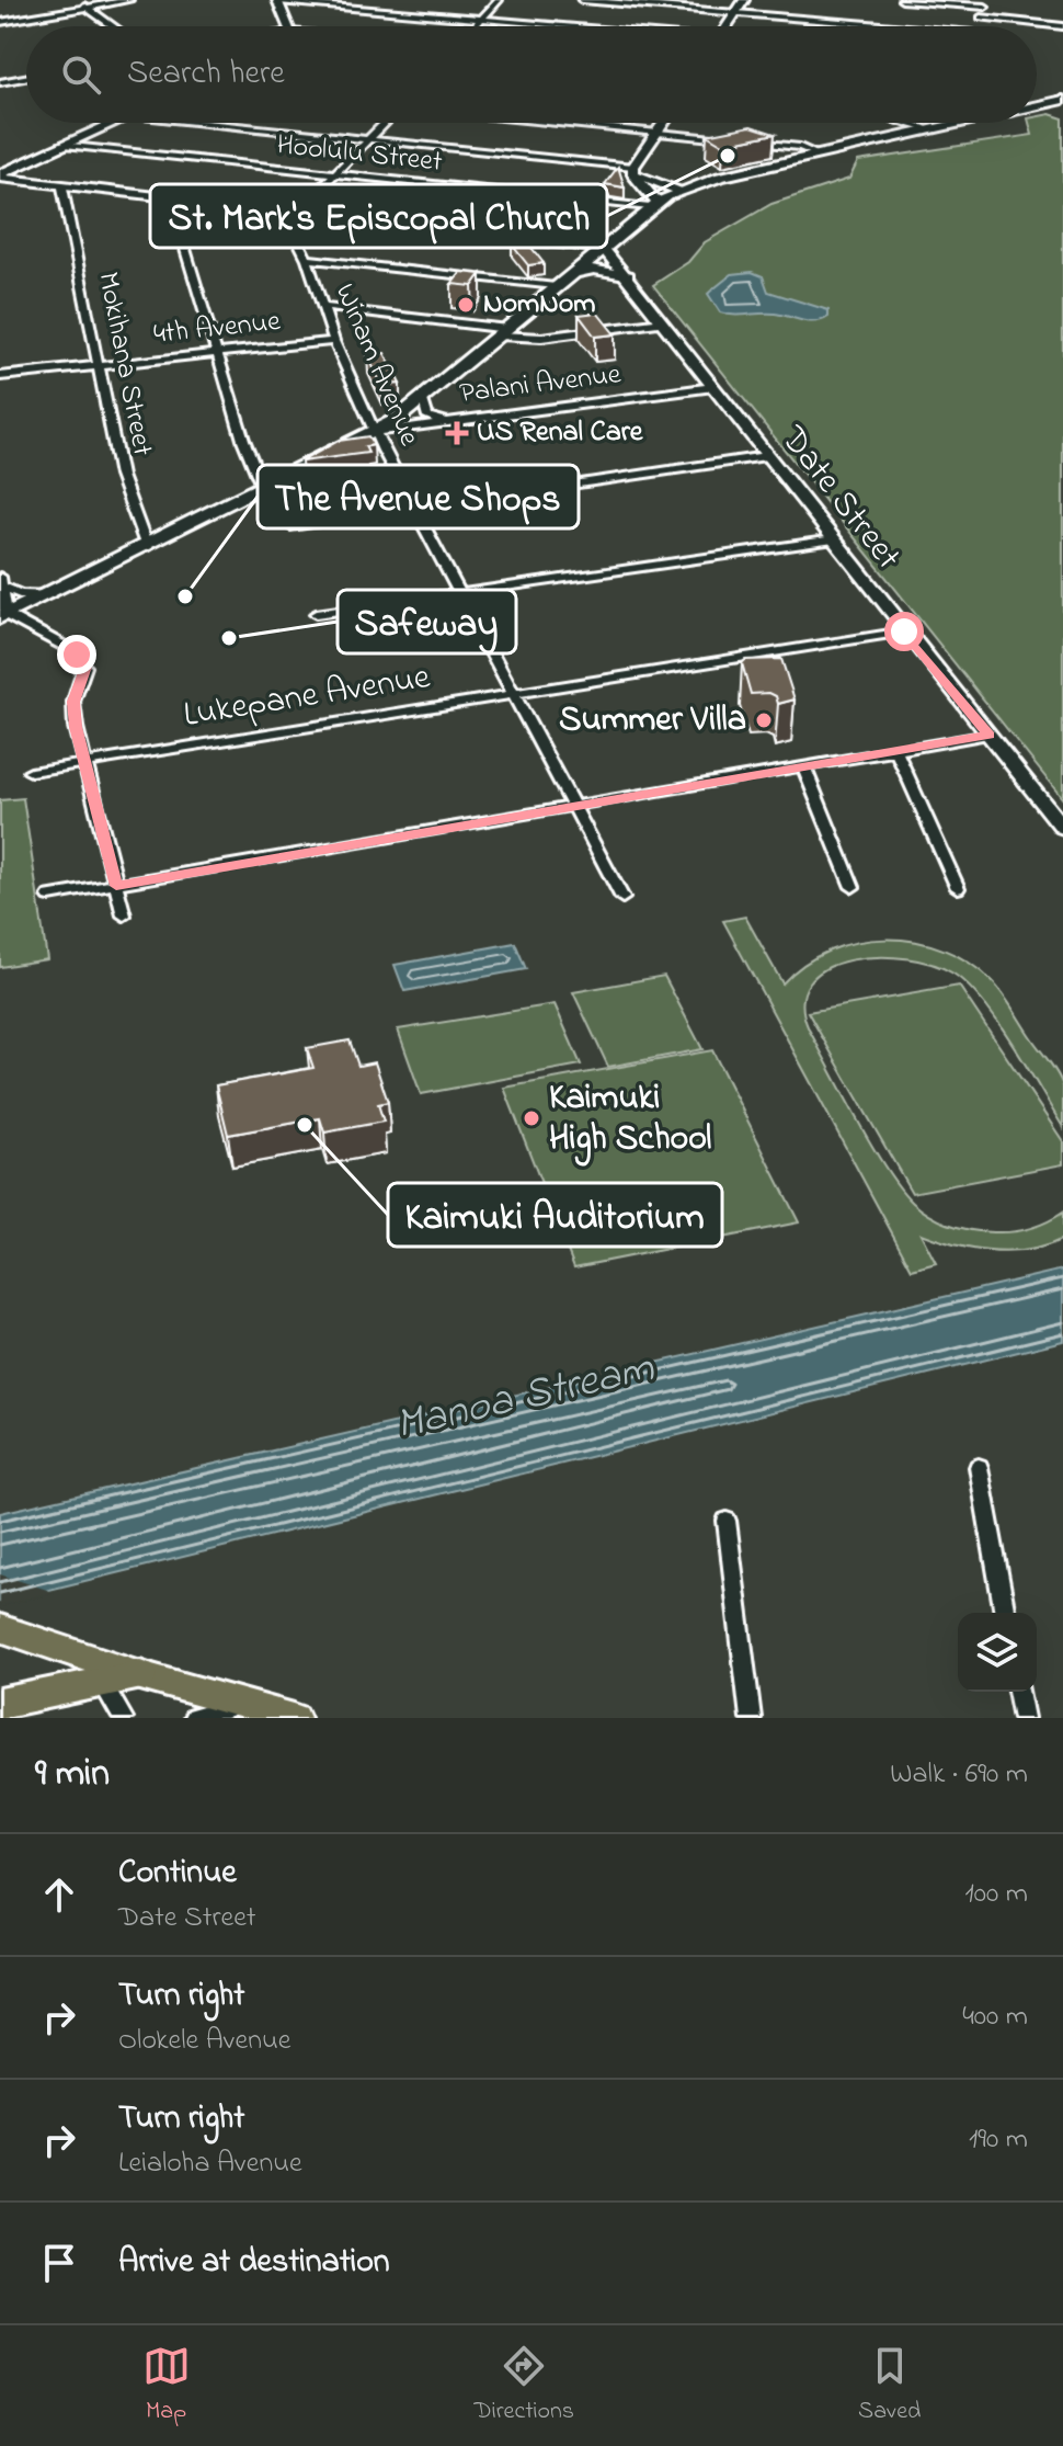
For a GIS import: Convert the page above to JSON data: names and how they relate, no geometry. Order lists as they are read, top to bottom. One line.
{"streets":{"street":["Hoolulu Street","4th Avenue","Mokihana Street","Winam Avenue","Palani Avenue","Date Street","Lukepane Avenue"]},"crossings":[["4th Avenue","Mokihana Street"],["4th Avenue","Winam Avenue"],["Winam Avenue","Palani Avenue"],["Winam Avenue","Lukepane Avenue"],["Palani Avenue","Date Street"],["Date Street","Lukepane Avenue"]],"water":["Manoa Stream"],"places":{"other":["St. Mark's Episcopal Church","NomNom","The Avenue Shops","Safeway","Summer Villa","Kaimuki High School","Kaimuki Auditorium"],"health":["US Renal Care"]},"page":{"search":"Search here","heading":["9 min","Walk · 690 m"],"list":[["Continue","Date Street","100 m"],["Turn right","Olokele Avenue","400 m"],["Turn right","Leialoha Avenue","190 m"],"Arrive at destination"],"nav":["Map","Directions","Saved"]}}
